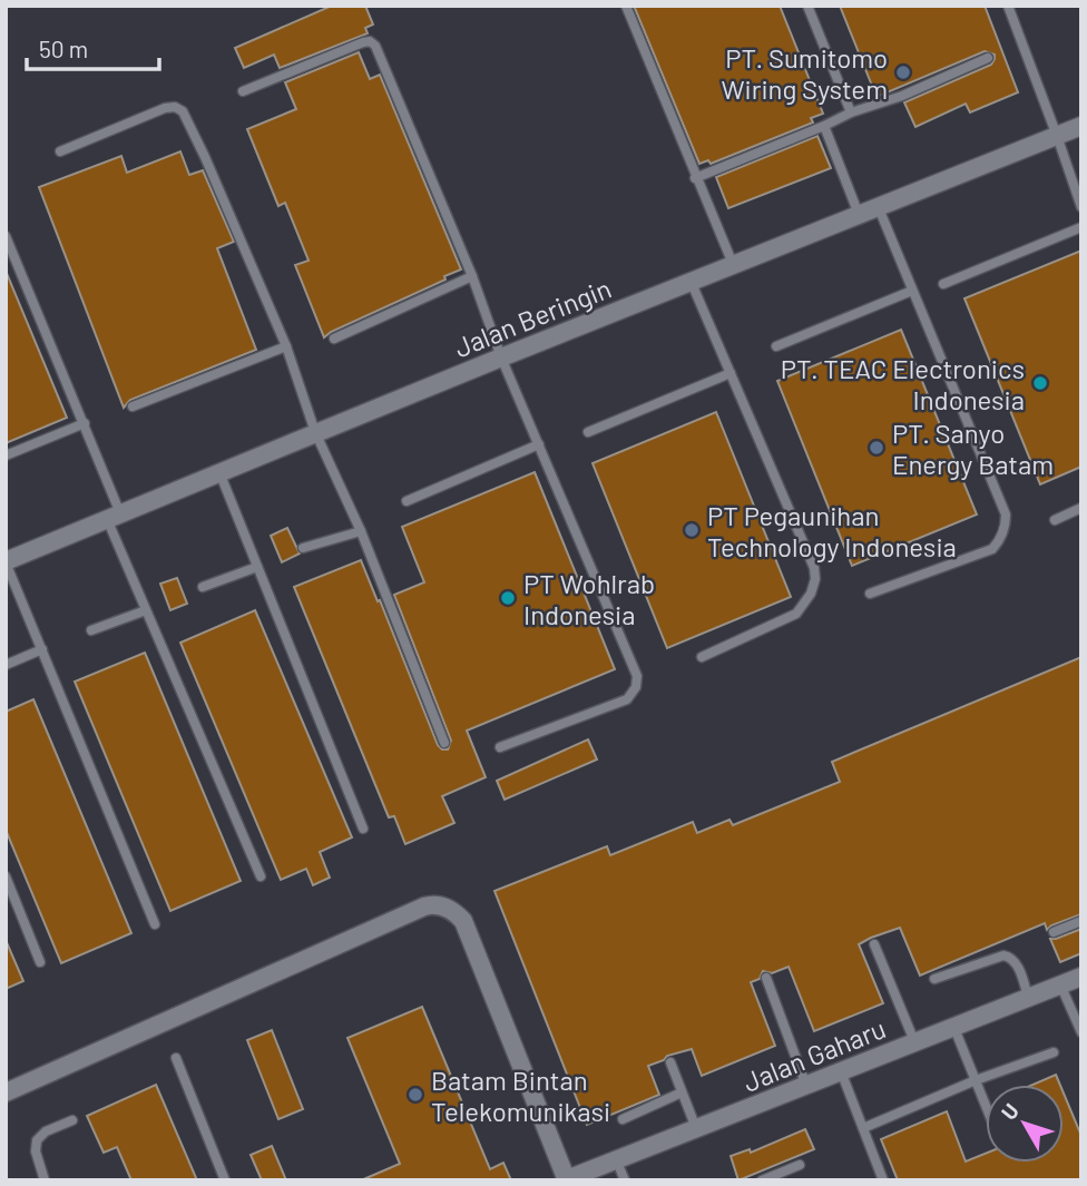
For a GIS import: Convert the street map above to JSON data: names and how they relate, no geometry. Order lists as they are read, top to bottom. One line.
{"streets":{"street":["Jalan Beringin","Jalan Gaharu"]},"places":["PT. Sumitomo Wiring System","PT. TEAC Electronics Indonesia","PT. Sanyo Energy Batam","PT Pegaunihan Technology Indonesia","PT Wohlrab Indonesia","Batam Bintan Telekomunikasi"],"scale_bar":"50 m","north":"top left"}
